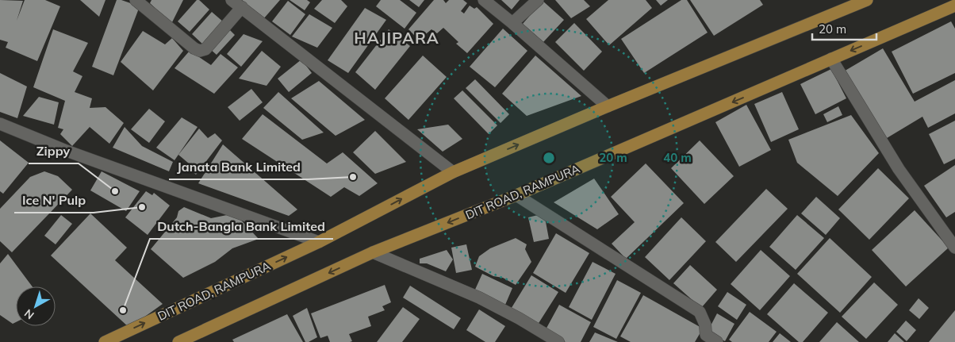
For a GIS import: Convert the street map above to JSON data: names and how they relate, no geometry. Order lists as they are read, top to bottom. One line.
{"streets":{"main road":["DIT ROAD, RAMPURA"]},"districts":["HAJIPARA"],"places":["Janata Bank Limited","Zippy","Ice N' Pulp","Dutch-Bangla Bank Limited"],"scale_bar":"20 m","north":"bottom left","rings":["20 m","40 m"]}
